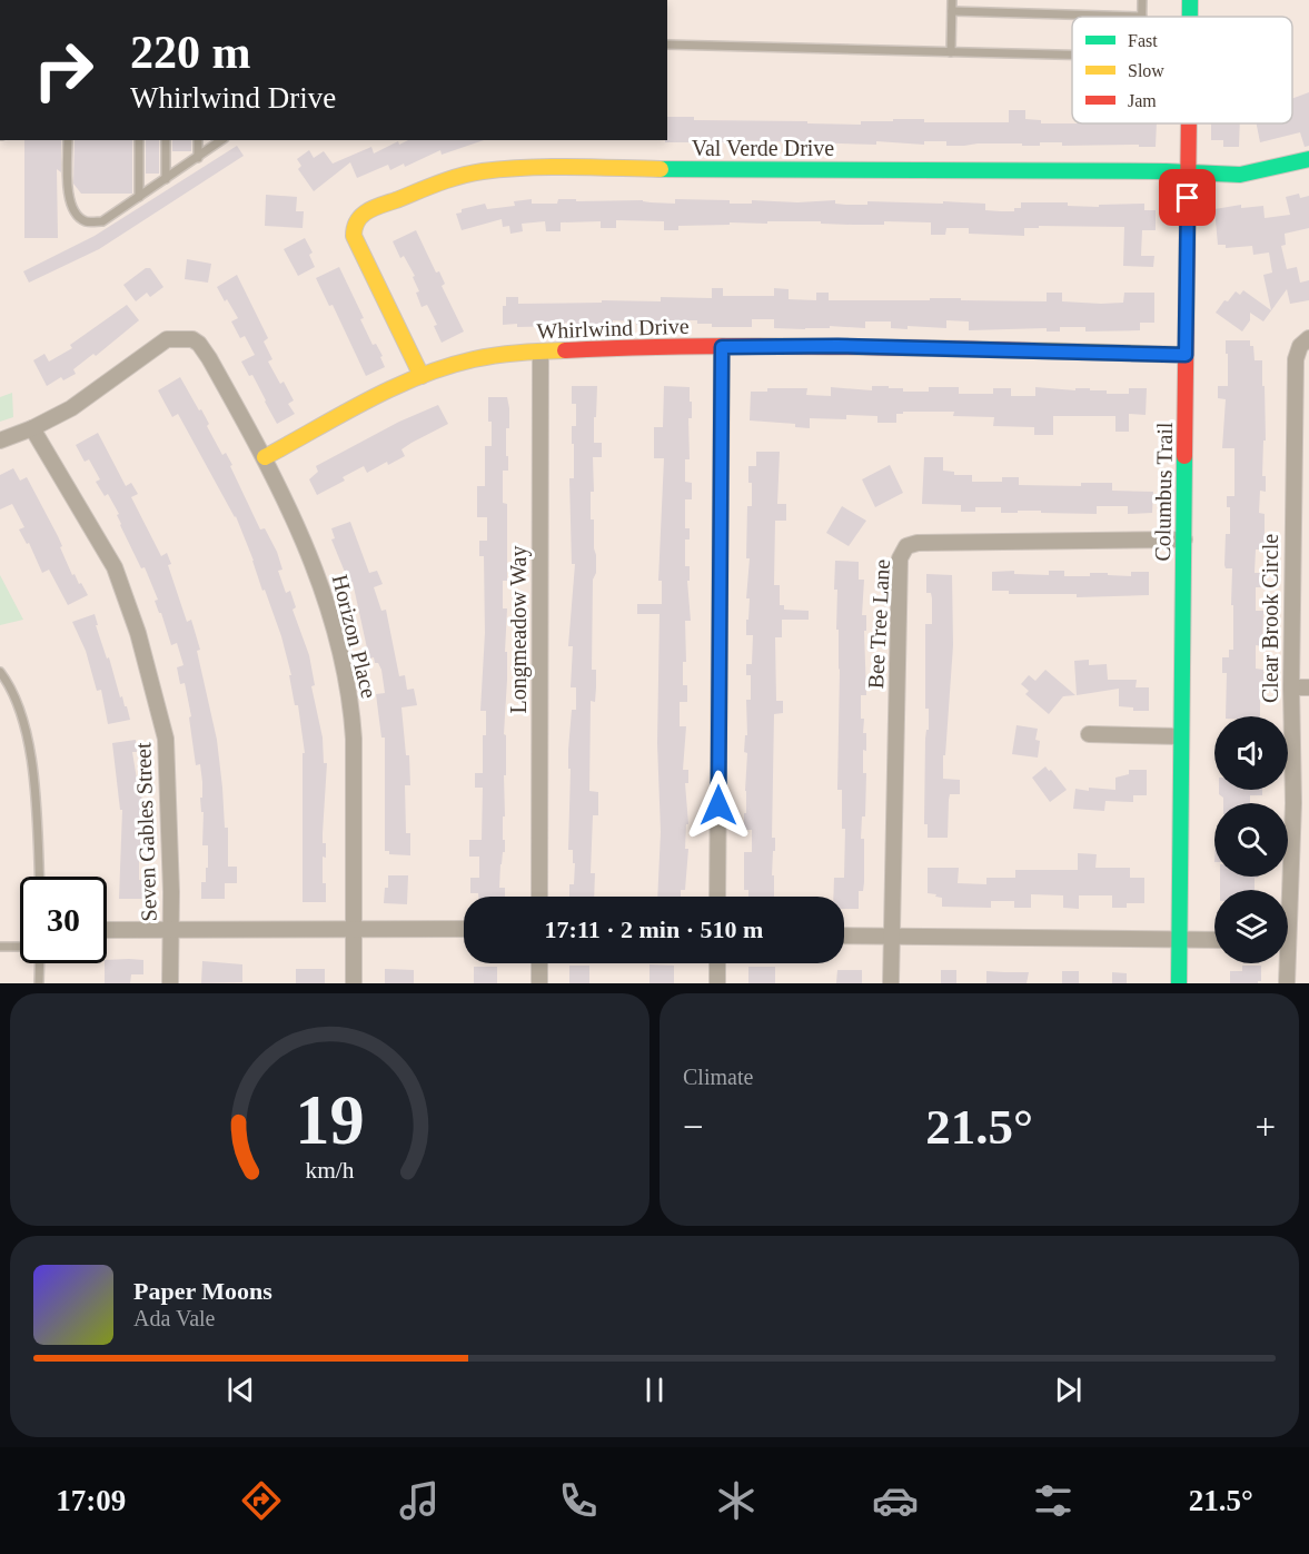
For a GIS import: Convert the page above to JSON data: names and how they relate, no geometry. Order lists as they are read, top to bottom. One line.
{"streets":{"street":["Val Verde Drive","Whirlwind Drive","Columbus Trail","Clear Brook Circle","Bee Tree Lane","Longmeadow Way","Horizon Place","Seven Gables Street"]},"crossings":[["Val Verde Drive","Whirlwind Drive"],["Val Verde Drive","Columbus Trail"],["Whirlwind Drive","Columbus Trail"],["Whirlwind Drive","Longmeadow Way"],["Whirlwind Drive","Horizon Place"],["Columbus Trail","Bee Tree Lane"],["Horizon Place","Seven Gables Street"]],"legend":["Fast","Slow","Jam"],"page":{"turn":["220 m","Whirlwind Drive"],"limit":"30","trip":"17:11 · 2 min · 510 m","tile":"Climate","heat":["−","21.5°","+"],"song":["Paper Moons","Ada Vale"],"tabs":["17:09","21.5°"],"gauge":["19","km/h"]}}
